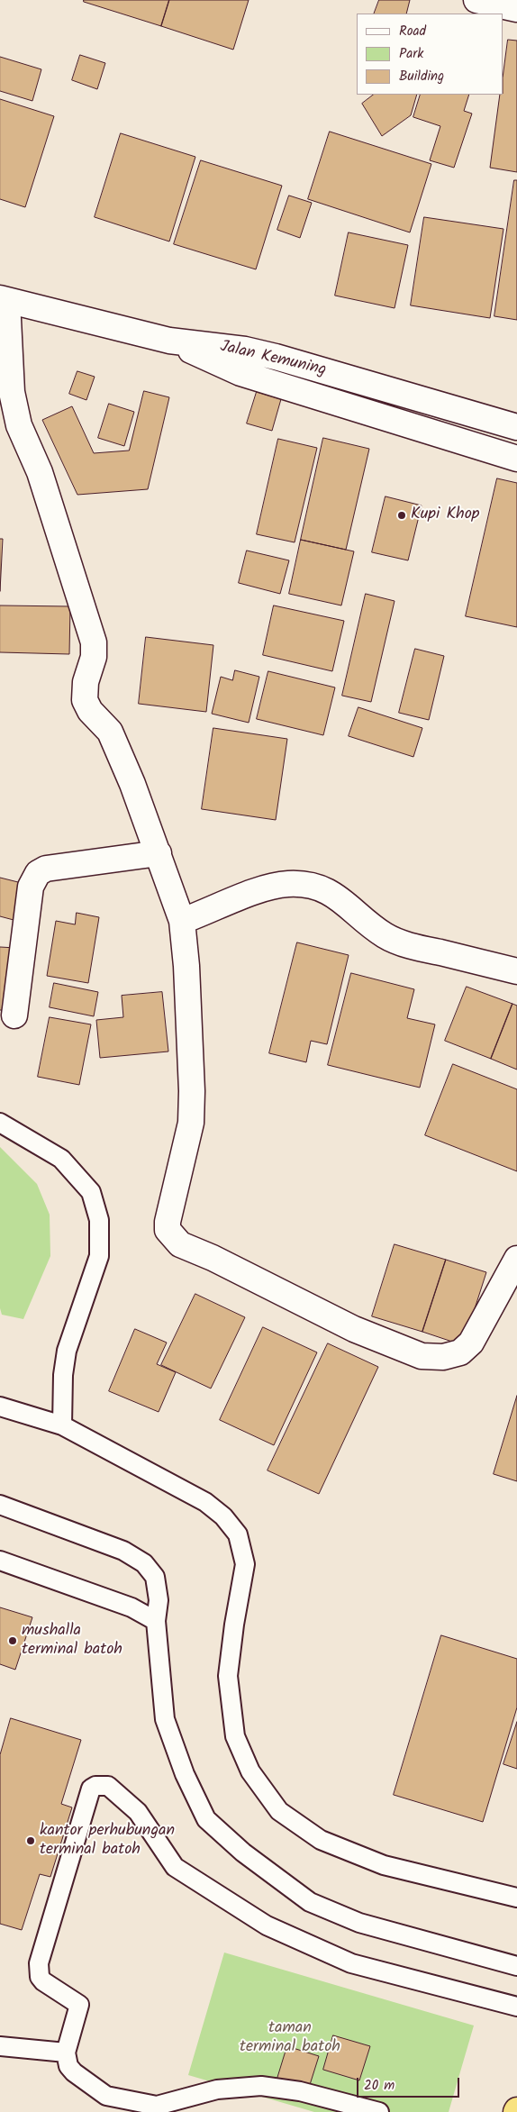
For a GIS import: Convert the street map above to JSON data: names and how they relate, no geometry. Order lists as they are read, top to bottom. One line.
{"streets":{"street":["Jalan Kemuning"]},"parks":["taman terminal batoh"],"places":["Kupi Khop","mushalla terminal batoh","kantor perhubungan terminal batoh"],"legend":["Road","Park","Building"],"scale_bar":"20 m"}
